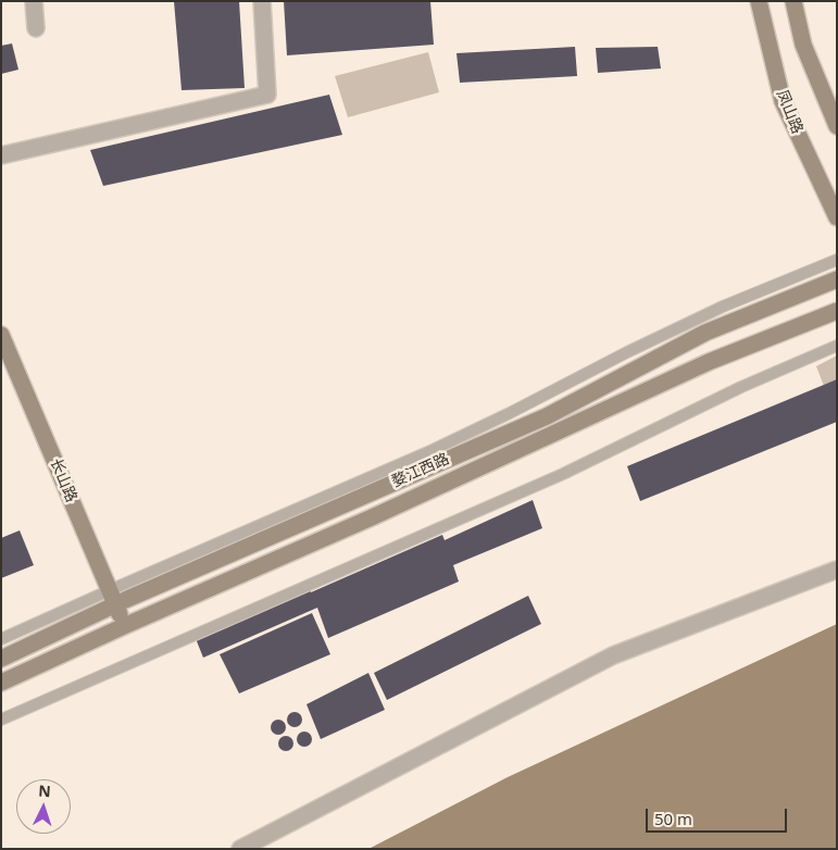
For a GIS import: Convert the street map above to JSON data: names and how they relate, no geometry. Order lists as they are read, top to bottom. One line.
{"streets":{"main road":["凤山路","婺江西路","长山路"]},"crossings":[["婺江西路","长山路"]],"scale_bar":"50 m","north":"top"}
